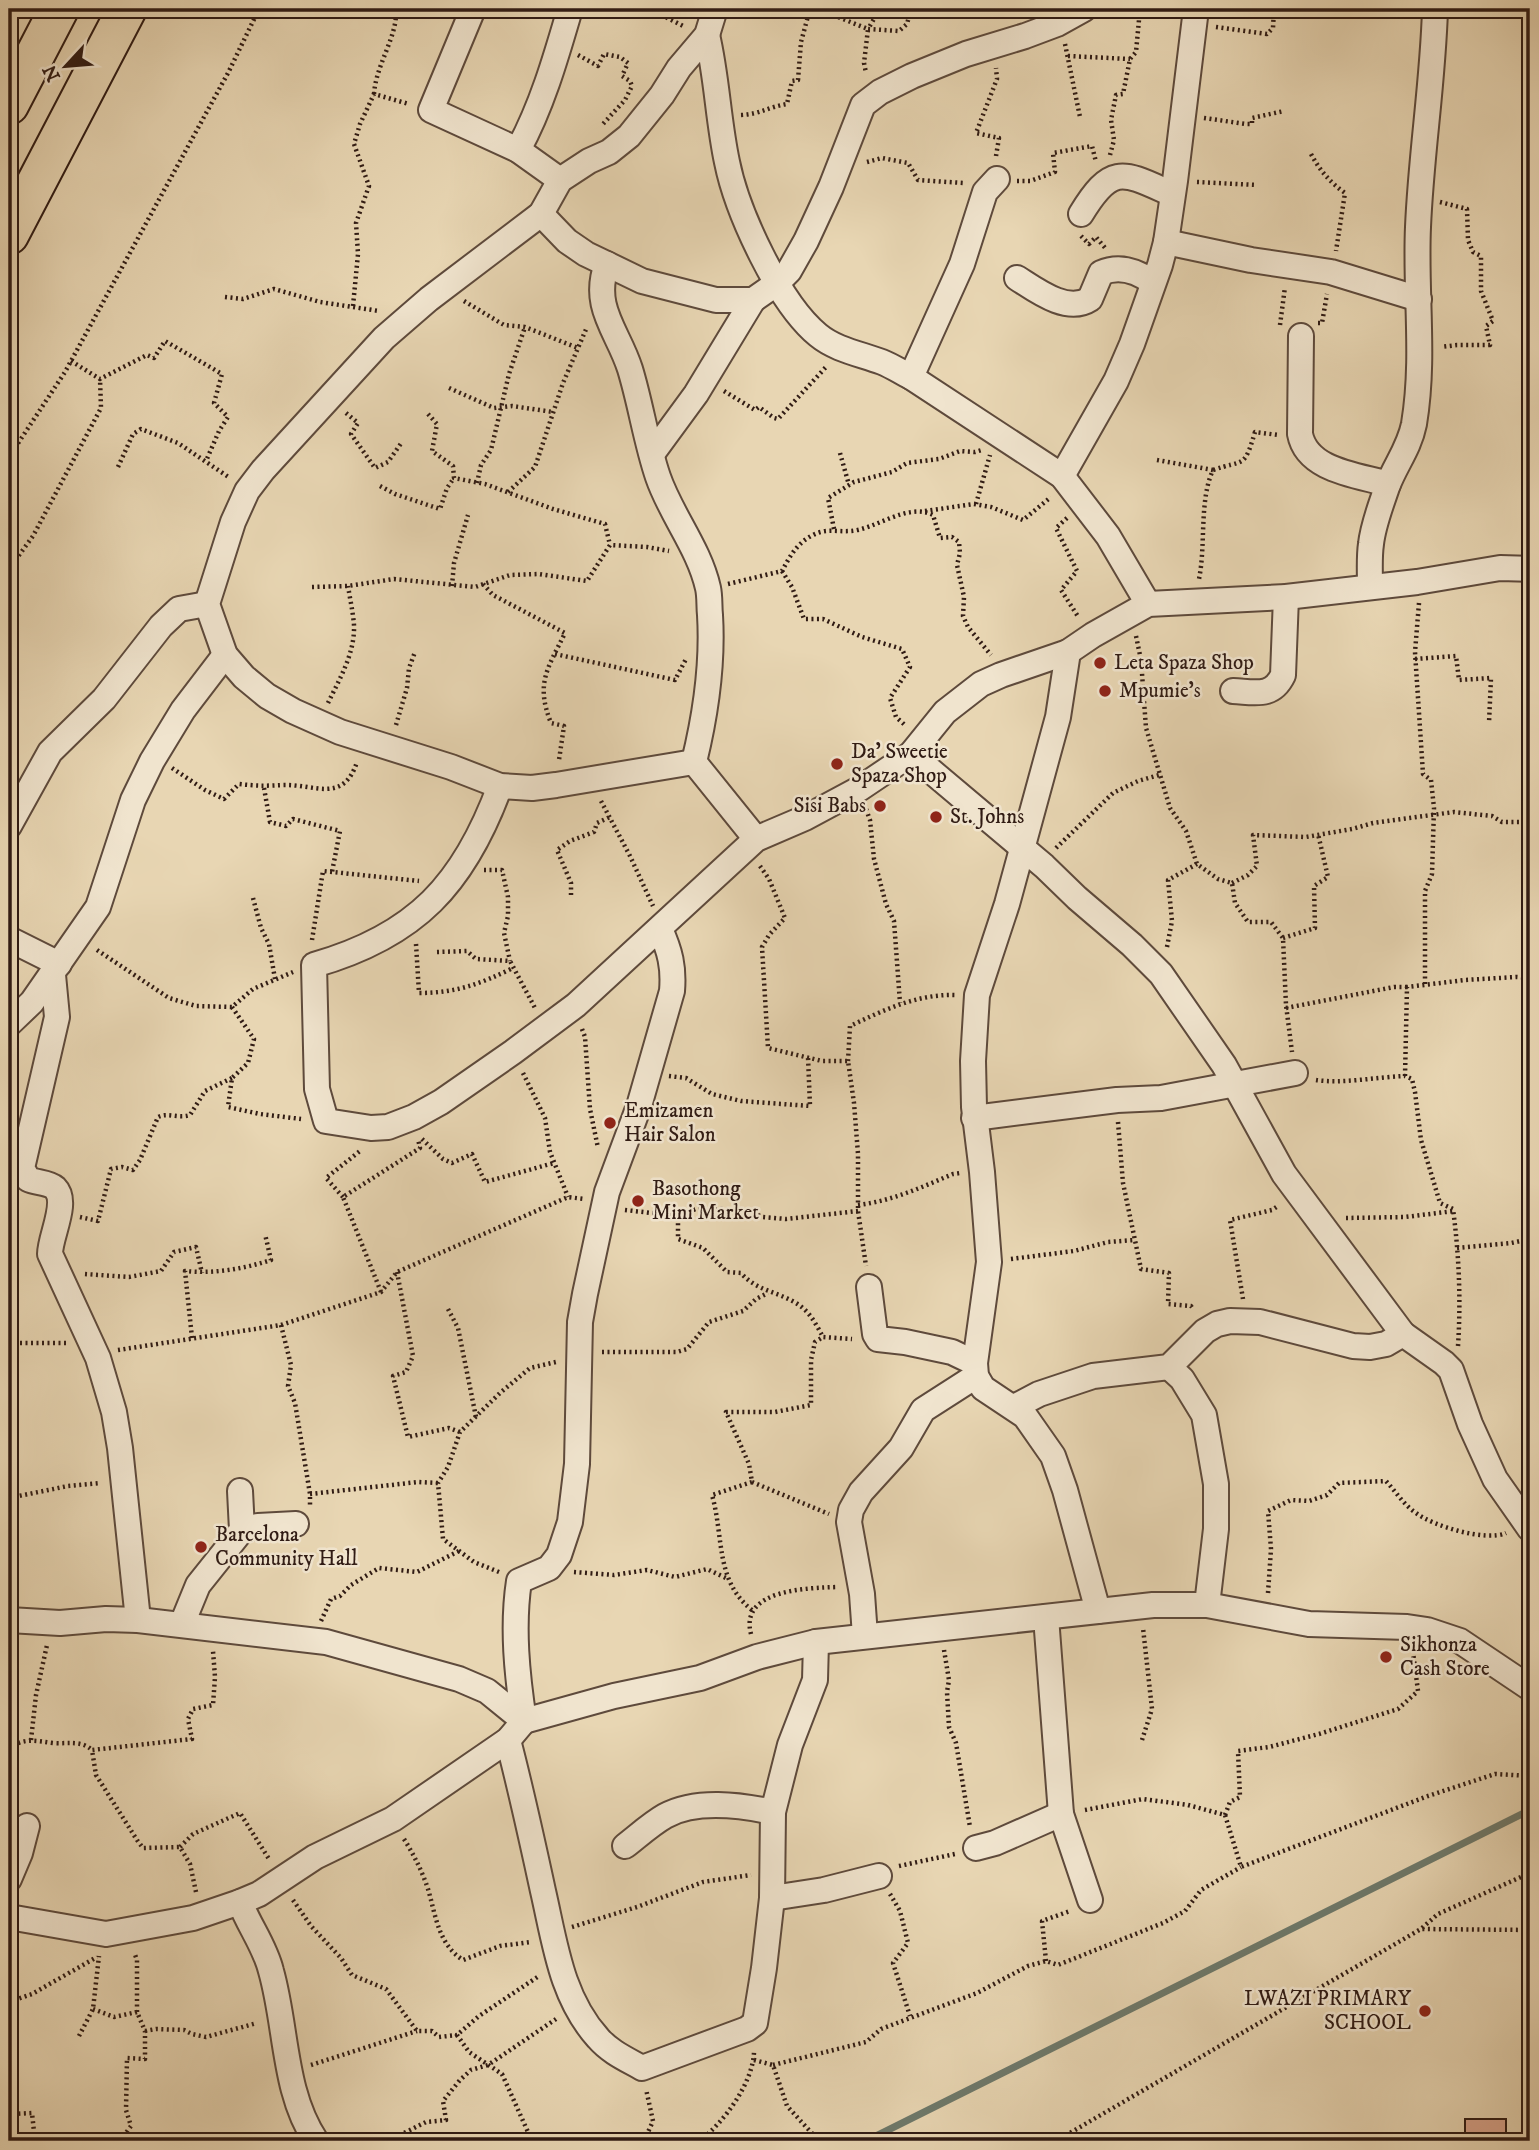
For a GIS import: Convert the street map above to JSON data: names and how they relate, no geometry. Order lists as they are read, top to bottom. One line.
{"places":["Leta Spaza Shop","Mpumie's","Da' Sweetie Spaza Shop","Sisi Babs","St. Johns","Emizamen Hair Salon","Basothong Mini Market","Barcelona Community Hall","Sikhonza Cash Store","LWAZI PRIMARY SCHOOL"],"north":"bottom left"}
